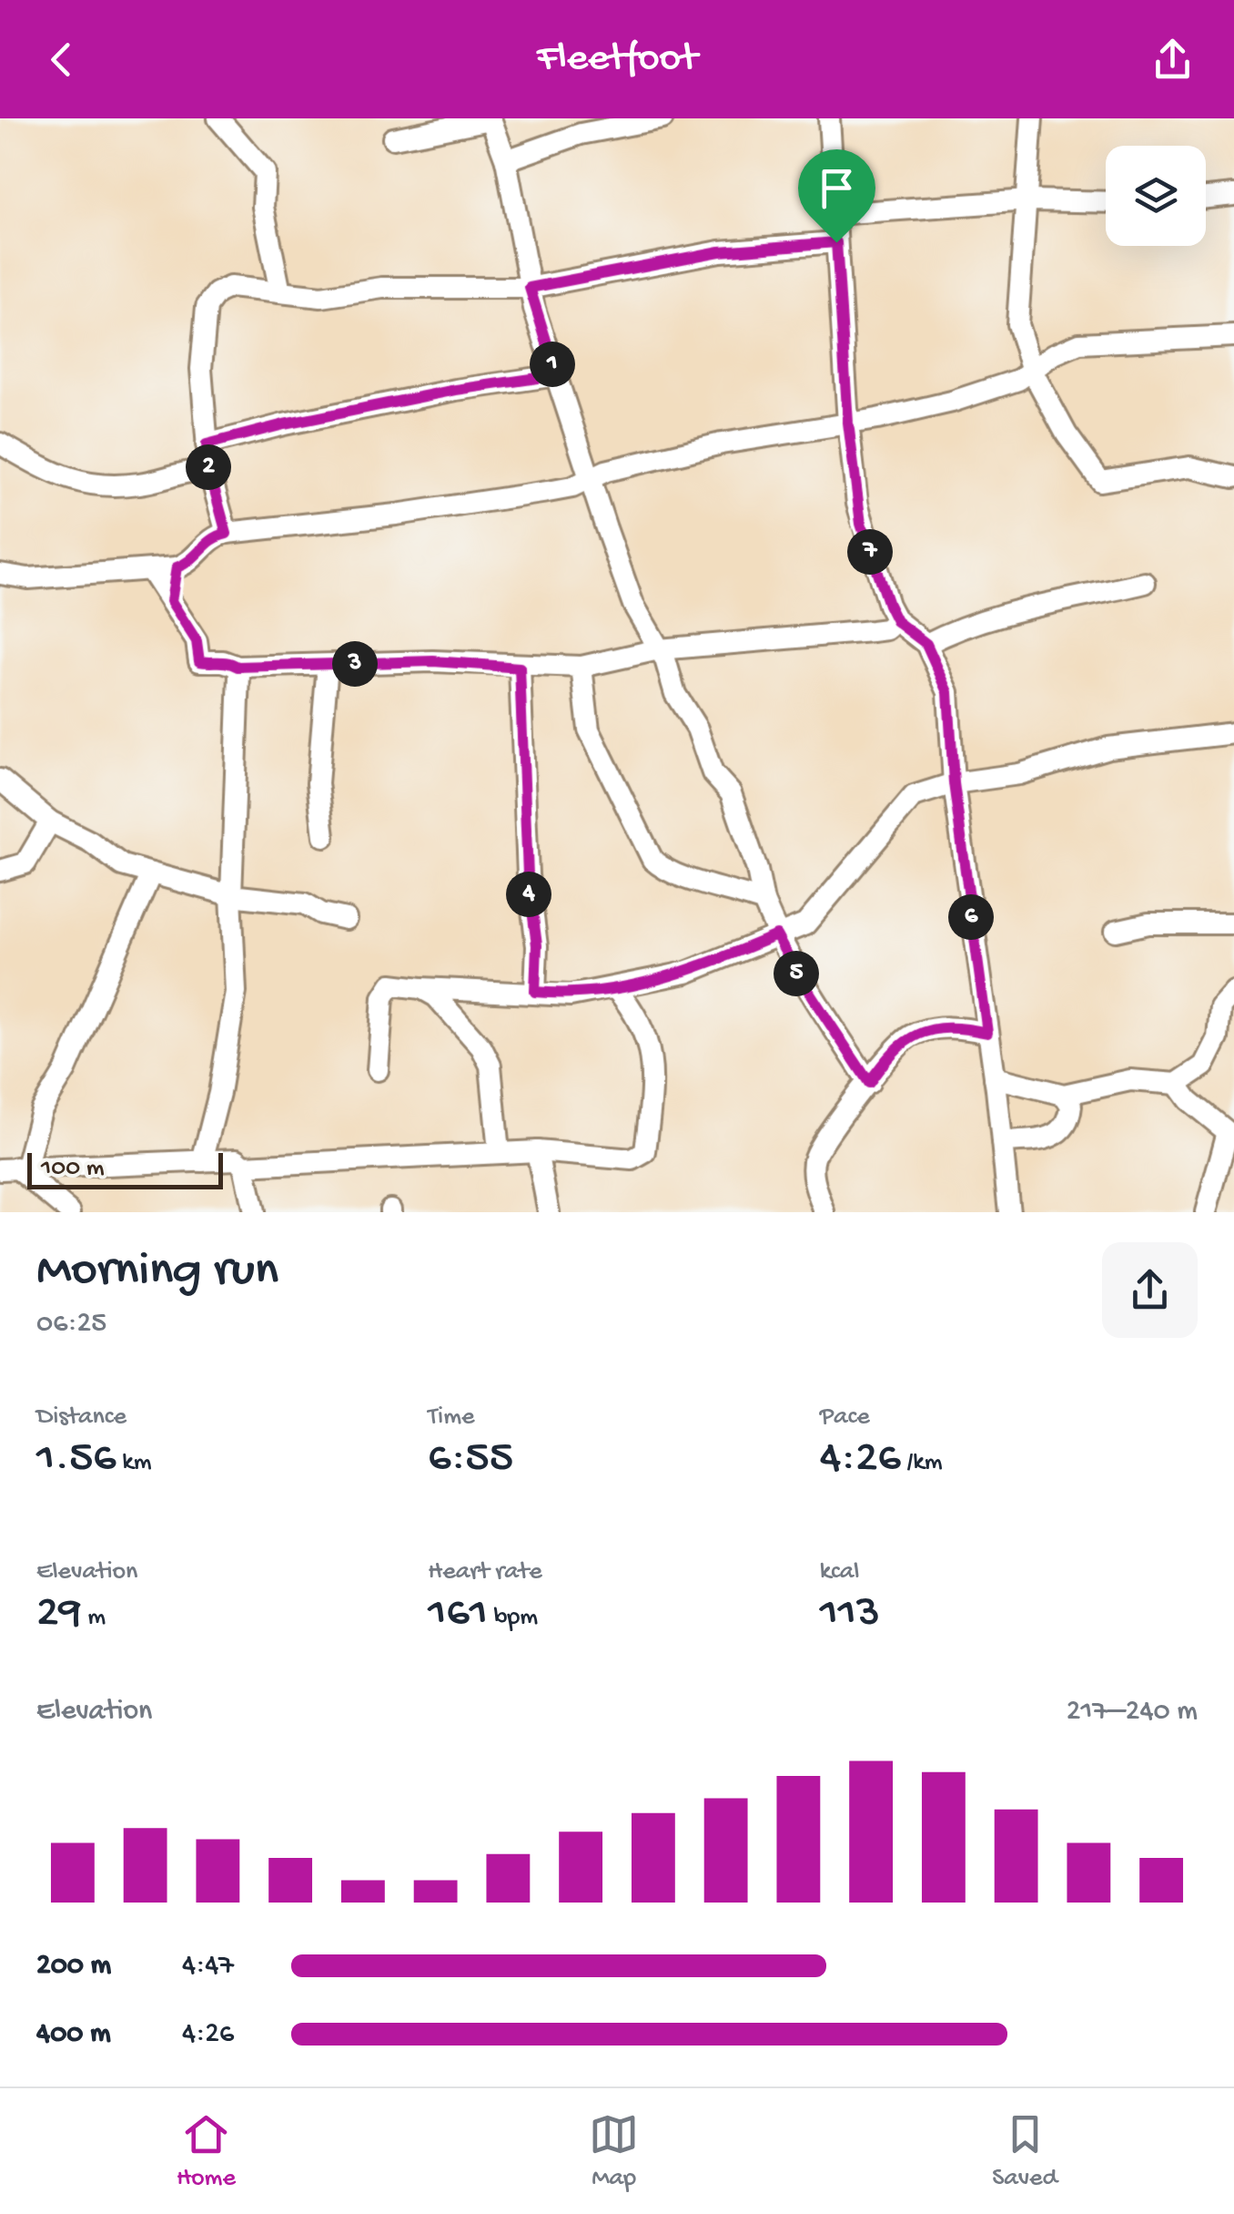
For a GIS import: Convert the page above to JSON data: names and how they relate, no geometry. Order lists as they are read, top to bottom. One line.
{"scale_bar":"100 m","page":{"header":"Fleetfoot","pins":["1","2","7","3","4","6","5"],"scale":"100 m","heading":["Morning run","06:25"],"stats":[["Distance","1.56 km"],["Time","6:55"],["Pace","4:26 /km"],["Elevation","29 m"],["Heart rate","161 bpm"],["kcal","113"]],"chart":["Elevation","217–240 m"],"list":[{"name":"200 m","note":"4:47"},{"name":"400 m","note":"4:26"}],"tabs":["Home","Map","Saved"]}}
